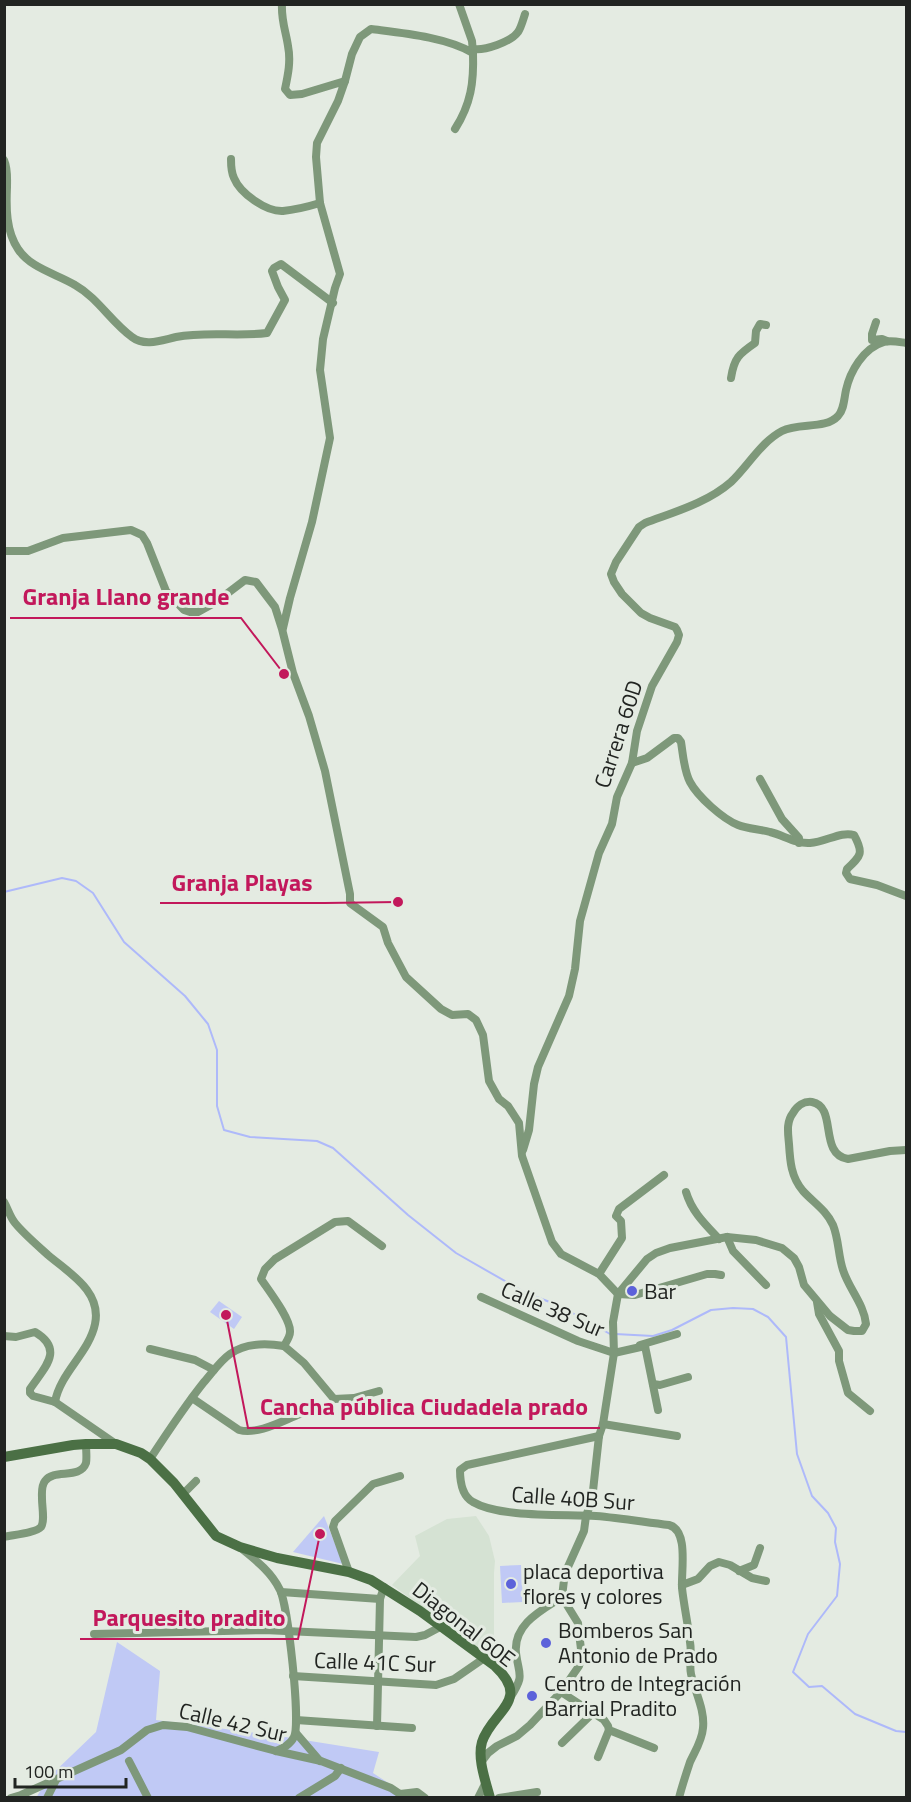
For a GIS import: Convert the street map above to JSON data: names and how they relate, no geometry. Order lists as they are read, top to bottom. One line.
{"streets":{"main road":["Diagonal 60E"],"street":["Carrera 60D","Calle 38 Sur","Calle 40B Sur","Calle 41C Sur","Calle 42 Sur"]},"crossings":[["Diagonal 60E","Calle 41C Sur"]],"places":["Granja Llano grande","Granja Playas","Bar","Cancha pública Ciudadela prado","Parquesito pradito","placa deportiva flores y colores","Bomberos San Antonio de Prado","Centro de Integración Barrial Pradito"],"scale_bar":"100 m"}
